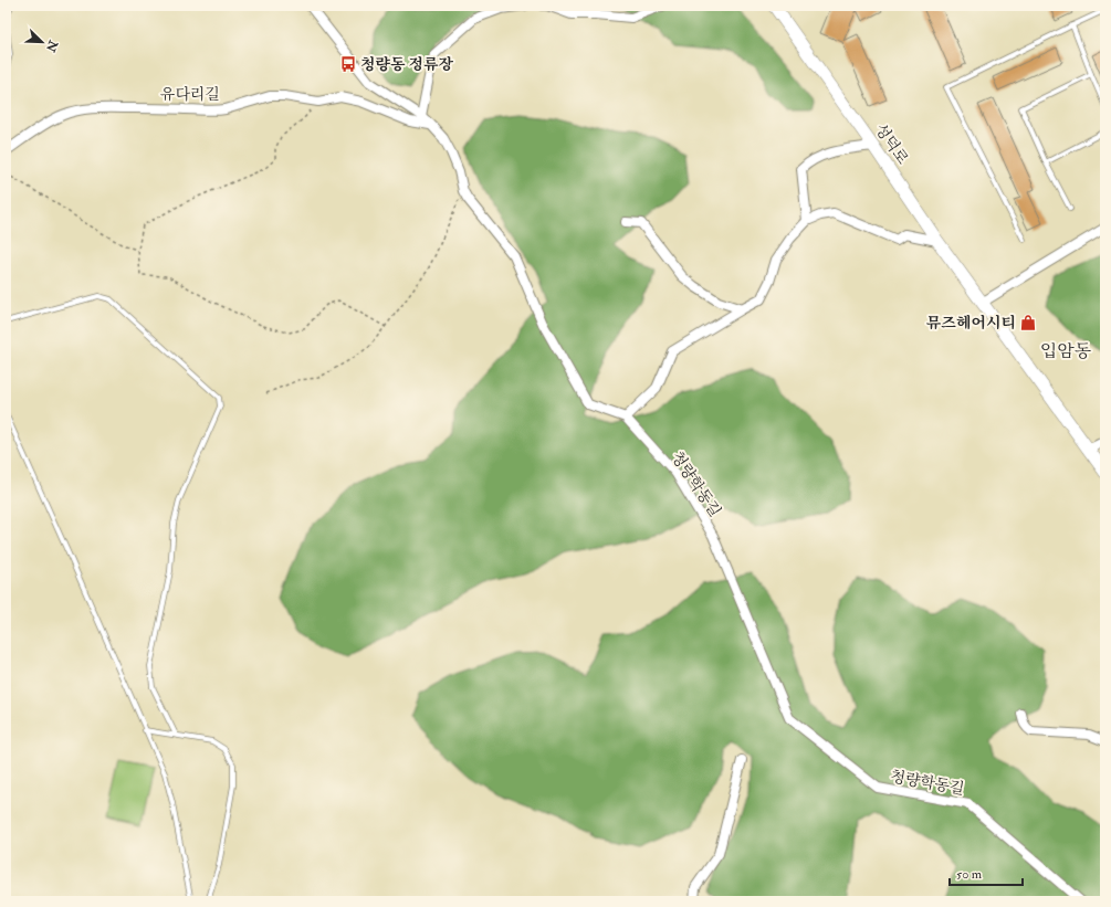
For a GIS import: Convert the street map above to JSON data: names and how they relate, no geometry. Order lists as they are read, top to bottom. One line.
{"streets":{"street":["유다리길","성덕로","청량학동길"]},"crossings":[["유다리길","청량학동길"]],"districts":["입암동"],"places":{"bus stop":["청량동 정류장"],"shop":["뮤즈헤어시티"]},"scale_bar":"50 m","north":"bottom right"}
